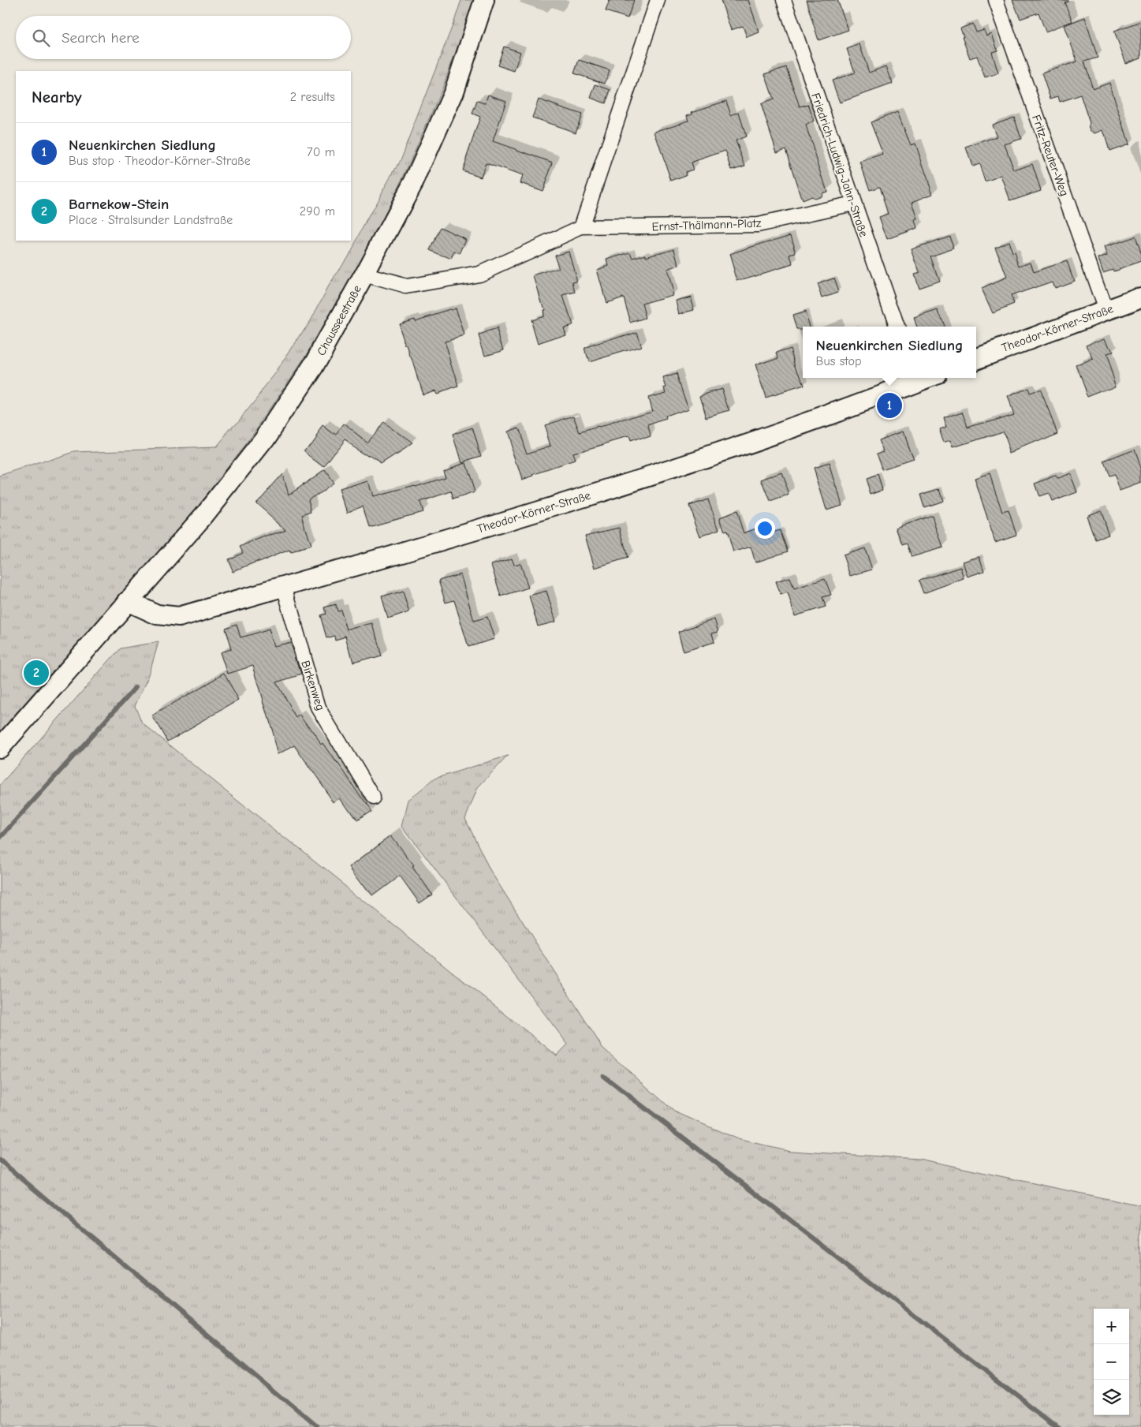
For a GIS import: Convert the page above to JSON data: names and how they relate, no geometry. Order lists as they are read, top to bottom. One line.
{"streets":{"street":["Fritz-Reuter-Weg","Friedrich-Ludwig-Jahn-Straße","Ernst-Thälmann-Platz","Chausseestraße","Theodor-Körner-Straße","Birkenweg"]},"crossings":[["Fritz-Reuter-Weg","Theodor-Körner-Straße"],["Friedrich-Ludwig-Jahn-Straße","Ernst-Thälmann-Platz"],["Ernst-Thälmann-Platz","Chausseestraße"],["Chausseestraße","Theodor-Körner-Straße"],["Theodor-Körner-Straße","Birkenweg"]],"page":{"search":"Search here","heading":["Nearby","2 results"],"list":[{"mark":"1","name":"Neuenkirchen Siedlung","note":"Bus stop · Theodor-Körner-Straße","value":"70 m"},{"mark":"2","name":"Barnekow-Stein","note":"Place · Stralsunder Landstraße","value":"290 m"}],"popup":["Neuenkirchen Siedlung","Bus stop"],"pins":["1","2"],"map_buttons":["+","−"]}}
